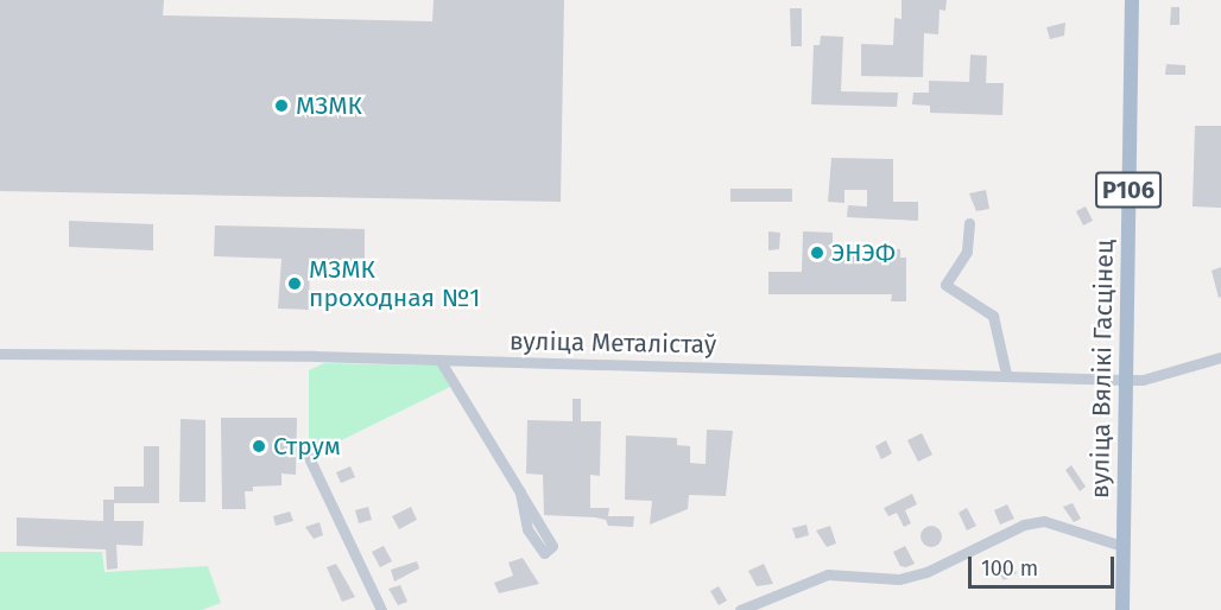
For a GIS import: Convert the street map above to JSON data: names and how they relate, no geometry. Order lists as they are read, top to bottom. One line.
{"streets":{"main road":["Р106","вуліца Вялікі Гасцінец"],"street":["вуліца Металістаў"]},"crossings":[["вуліца Металістаў","вуліца Вялікі Гасцінец"]],"places":["МЗМК","ЭНЭФ","МЗМК проходная №1","Струм"],"scale_bar":"100 m"}
